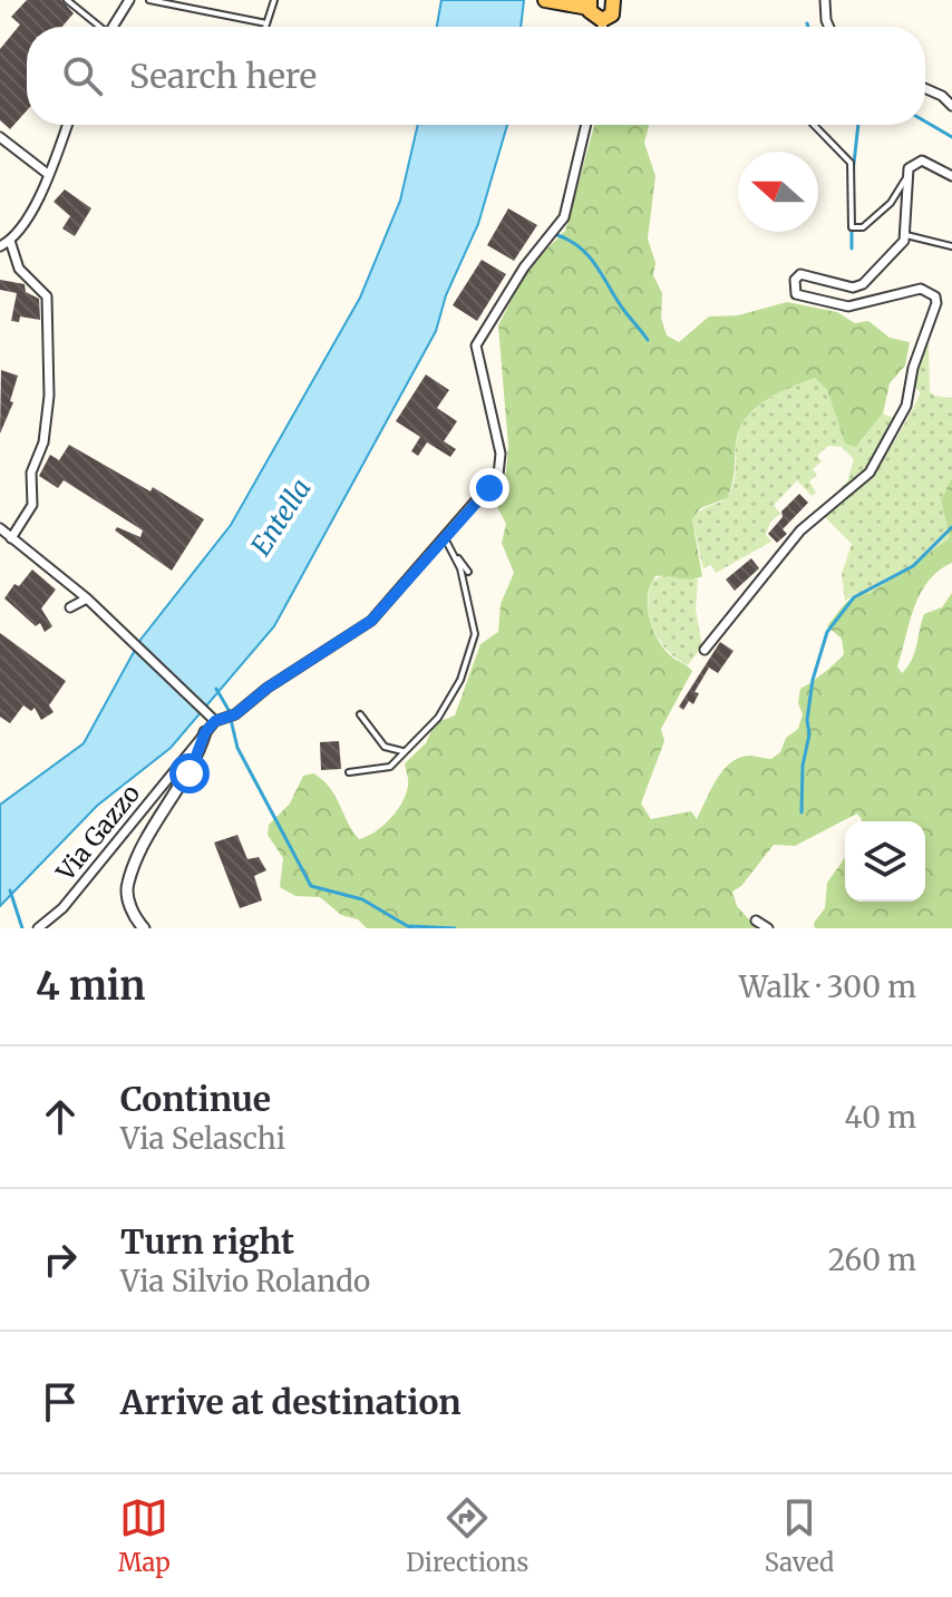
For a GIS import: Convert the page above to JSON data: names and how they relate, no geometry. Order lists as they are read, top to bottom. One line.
{"streets":{"street":["Via Gazzo"]},"water":["Entella"],"north":"left","page":{"search":"Search here","heading":["4 min","Walk · 300 m"],"list":[["Continue","Via Selaschi","40 m"],["Turn right","Via Silvio Rolando","260 m"],"Arrive at destination"],"nav":["Map","Directions","Saved"]}}
